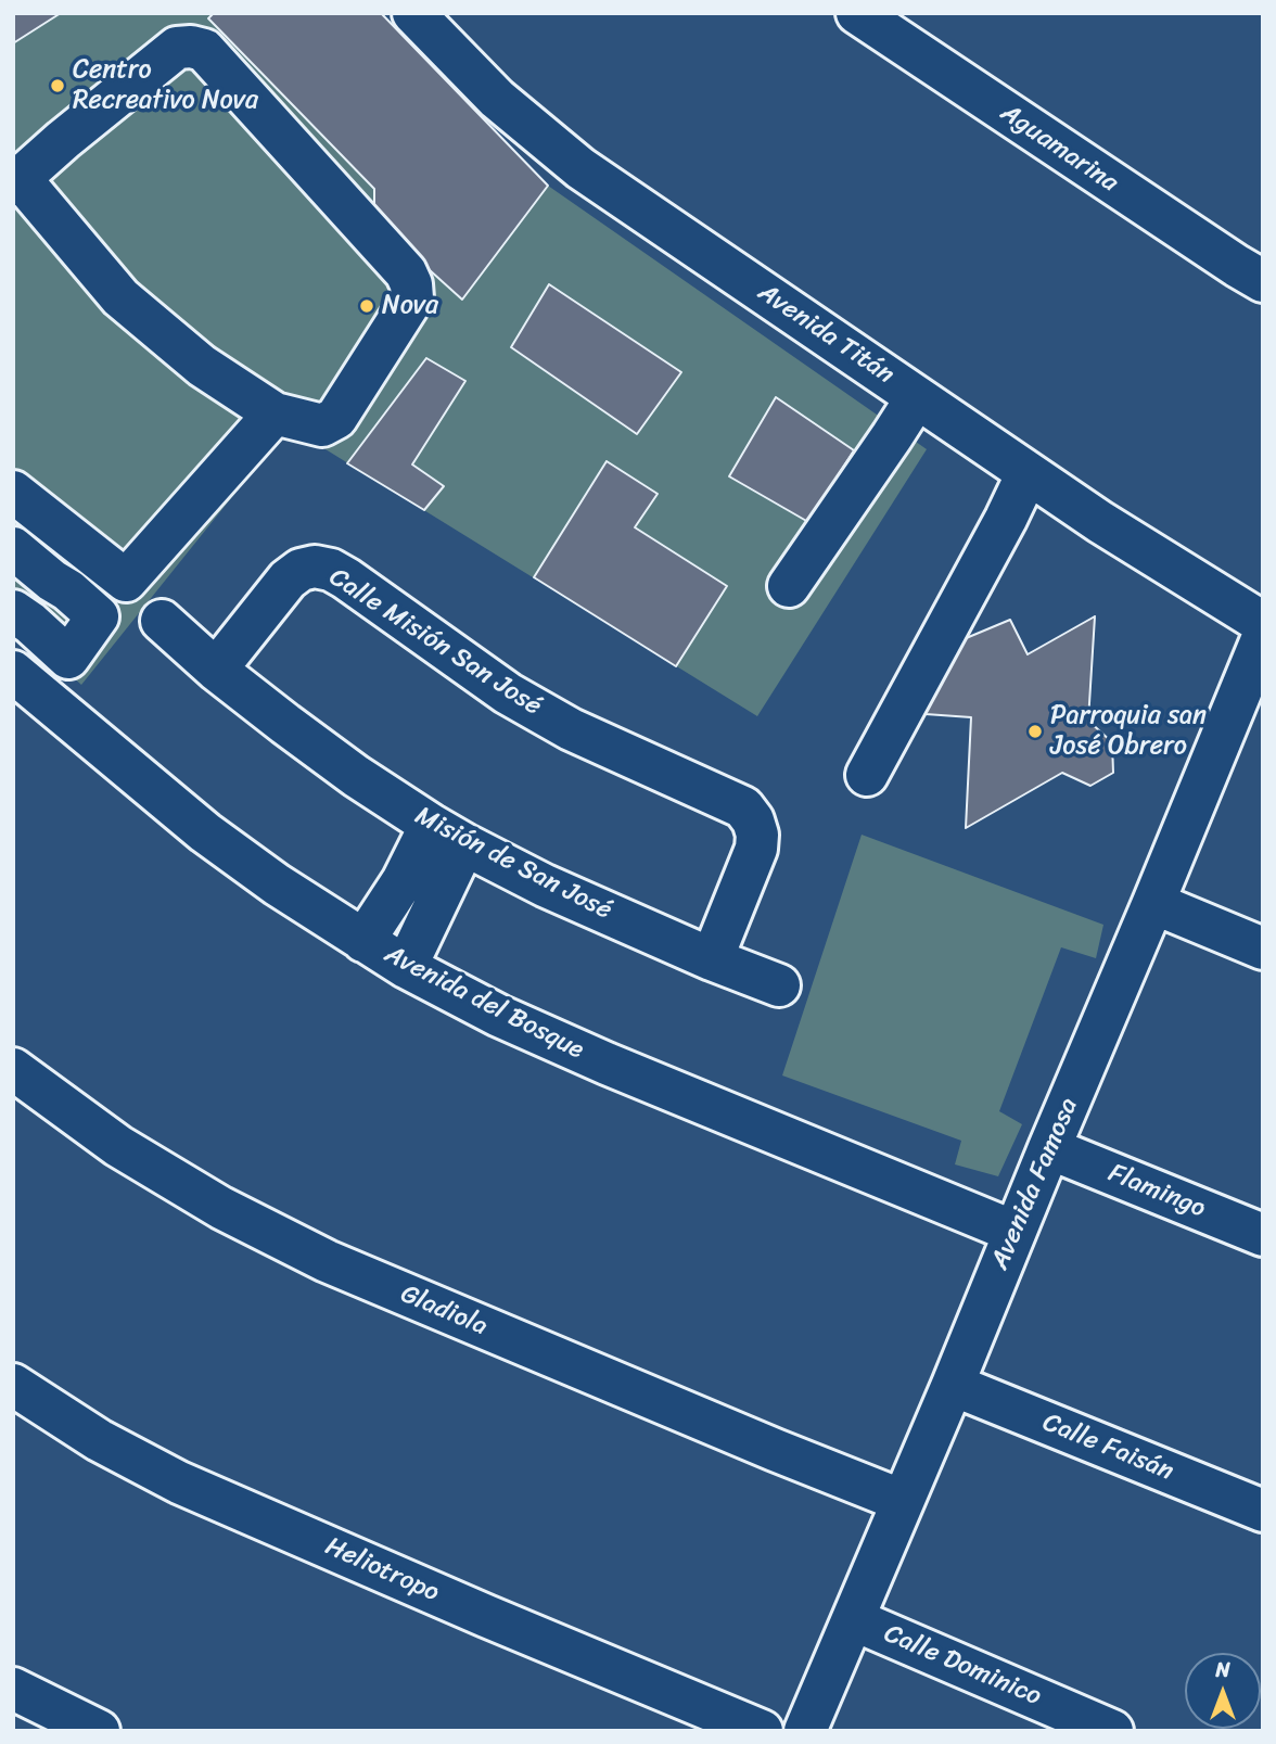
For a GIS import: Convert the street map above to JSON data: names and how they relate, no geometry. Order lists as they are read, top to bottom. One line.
{"streets":{"street":["Aguamarina","Avenida Titán","Calle Misión San José","Misión de San José","Avenida del Bosque","Avenida Famosa","Flamingo","Gladiola","Calle Faisán","Heliotropo","Calle Dominico"]},"crossings":[["Calle Misión San José","Misión de San José"],["Avenida del Bosque","Avenida Famosa"],["Avenida Famosa","Flamingo"],["Avenida Famosa","Gladiola"],["Avenida Famosa","Calle Faisán"],["Avenida Famosa","Calle Dominico"]],"places":["Centro Recreativo Nova","Nova","Parroquia san José Obrero"],"north":"top"}
